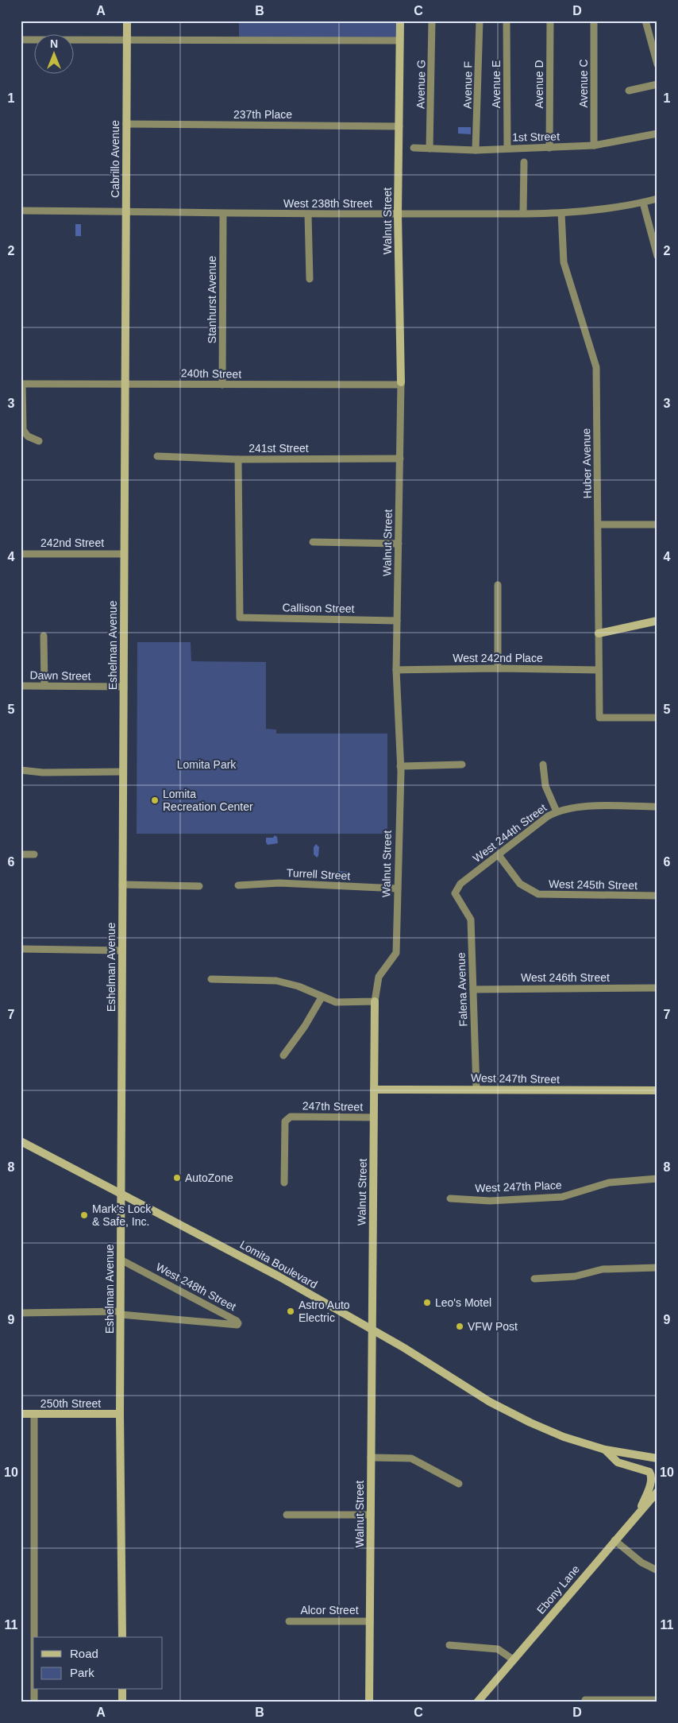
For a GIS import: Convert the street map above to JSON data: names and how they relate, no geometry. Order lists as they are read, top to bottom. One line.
{"streets":{"street":["Avenue C","Avenue G","Avenue E","Avenue D","Avenue F","237th Place","1st Street","Cabrillo Avenue","West 238th Street","Walnut Street","Stanhurst Avenue","240th Street","241st Street","Huber Avenue","242nd Street","Callison Street","Eshelman Avenue","West 242nd Place","Dawn Street","West 244th Street","Turrell Street","West 245th Street","West 246th Street","Falena Avenue","West 247th Street","247th Street","West 247th Place","Lomita Boulevard","West 248th Street","250th Street","Ebony Lane","Alcor Street"]},"crossings":[["Avenue C","1st Street"],["Avenue G","1st Street"],["Avenue E","1st Street"],["Avenue D","1st Street"],["Avenue F","1st Street"],["237th Place","Cabrillo Avenue"],["237th Place","Walnut Street"],["Cabrillo Avenue","West 238th Street"],["Cabrillo Avenue","Eshelman Avenue"],["West 238th Street","Walnut Street"],["West 238th Street","Stanhurst Avenue"],["West 238th Street","Huber Avenue"],["Walnut Street","240th Street"],["Walnut Street","241st Street"],["Walnut Street","Callison Street"],["Walnut Street","West 242nd Place"],["Walnut Street","Turrell Street"],["Walnut Street","West 247th Street"],["Walnut Street","247th Street"],["Walnut Street","Lomita Boulevard"],["Walnut Street","Alcor Street"],["Stanhurst Avenue","240th Street"],["240th Street","Eshelman Avenue"],["241st Street","Callison Street"],["Huber Avenue","West 242nd Place"],["242nd Street","Eshelman Avenue"],["Eshelman Avenue","Dawn Street"],["Eshelman Avenue","Lomita Boulevard"],["Eshelman Avenue","West 248th Street"],["Eshelman Avenue","250th Street"],["West 244th Street","West 245th Street"],["West 244th Street","Falena Avenue"],["West 246th Street","Falena Avenue"],["Falena Avenue","West 247th Street"]],"parks":["Lomita Park"],"places":["Lomita Recreation Center","AutoZone","Mark's Lock & Safe, Inc.","Leo's Motel","Astro Auto Electric","VFW Post"],"legend":["Road","Park"],"north":"top","grid":{"columns":["A","B","C","D"],"rows":["1","2","3","4","5","6","7","8","9","10","11"]}}
